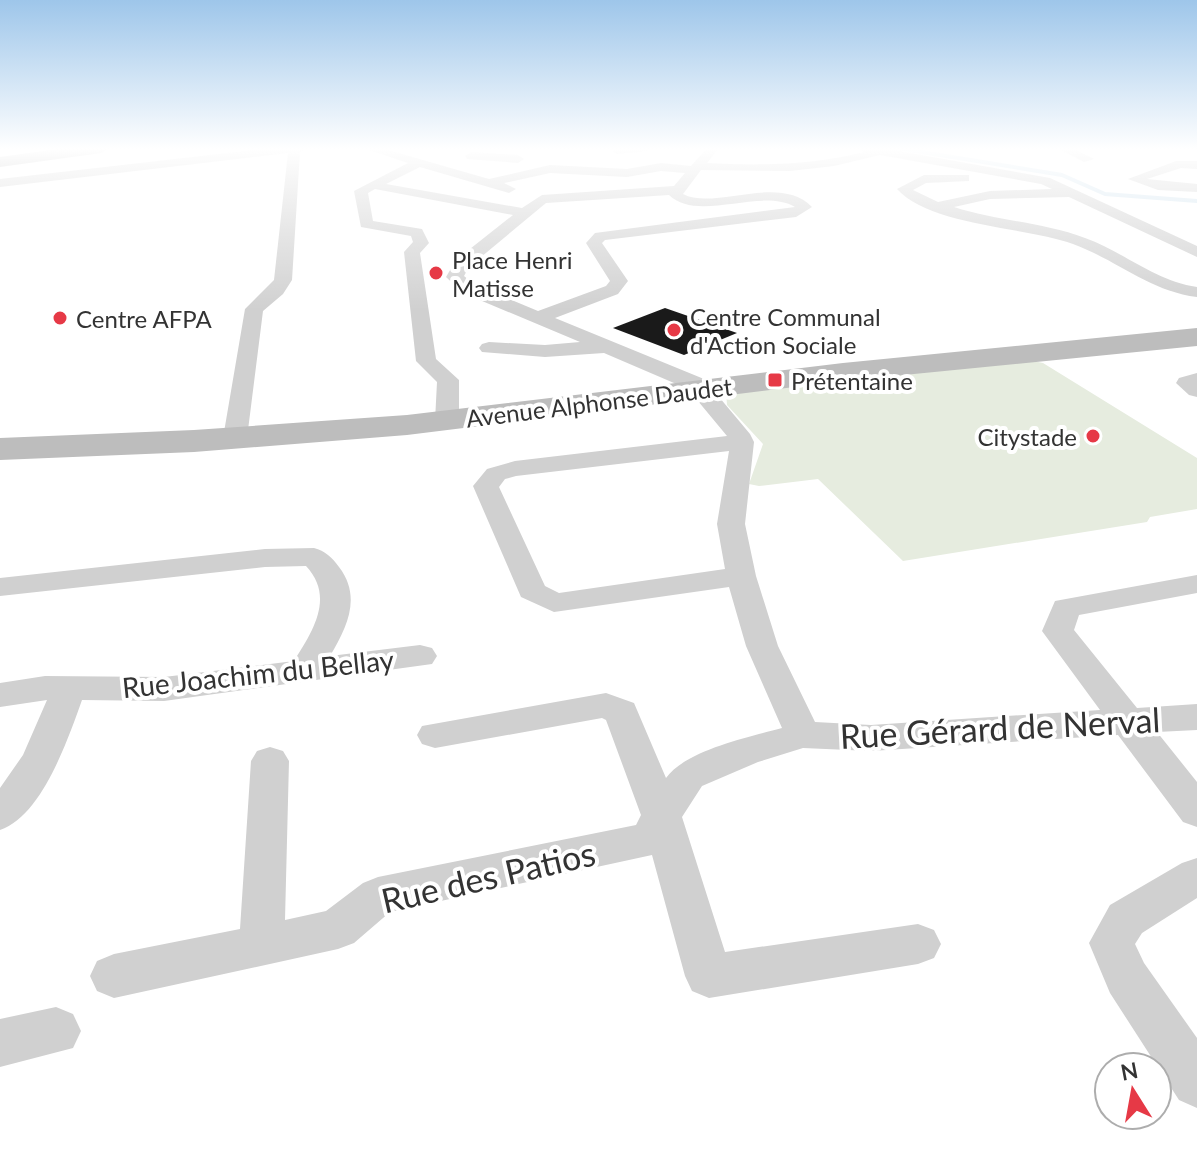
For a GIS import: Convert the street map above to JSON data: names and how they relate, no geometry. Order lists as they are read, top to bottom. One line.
{"streets":{"street":["Avenue Alphonse Daudet","Rue Joachim du Bellay","Rue Gérard de Nerval","Rue des Patios"]},"crossings":[["Rue Gérard de Nerval","Rue des Patios"]],"places":{"other":["Place Henri Matisse","Centre AFPA","Centre Communal d'Action Sociale","Citystade"],"transit":["Prétentaine"]},"north":"top"}
